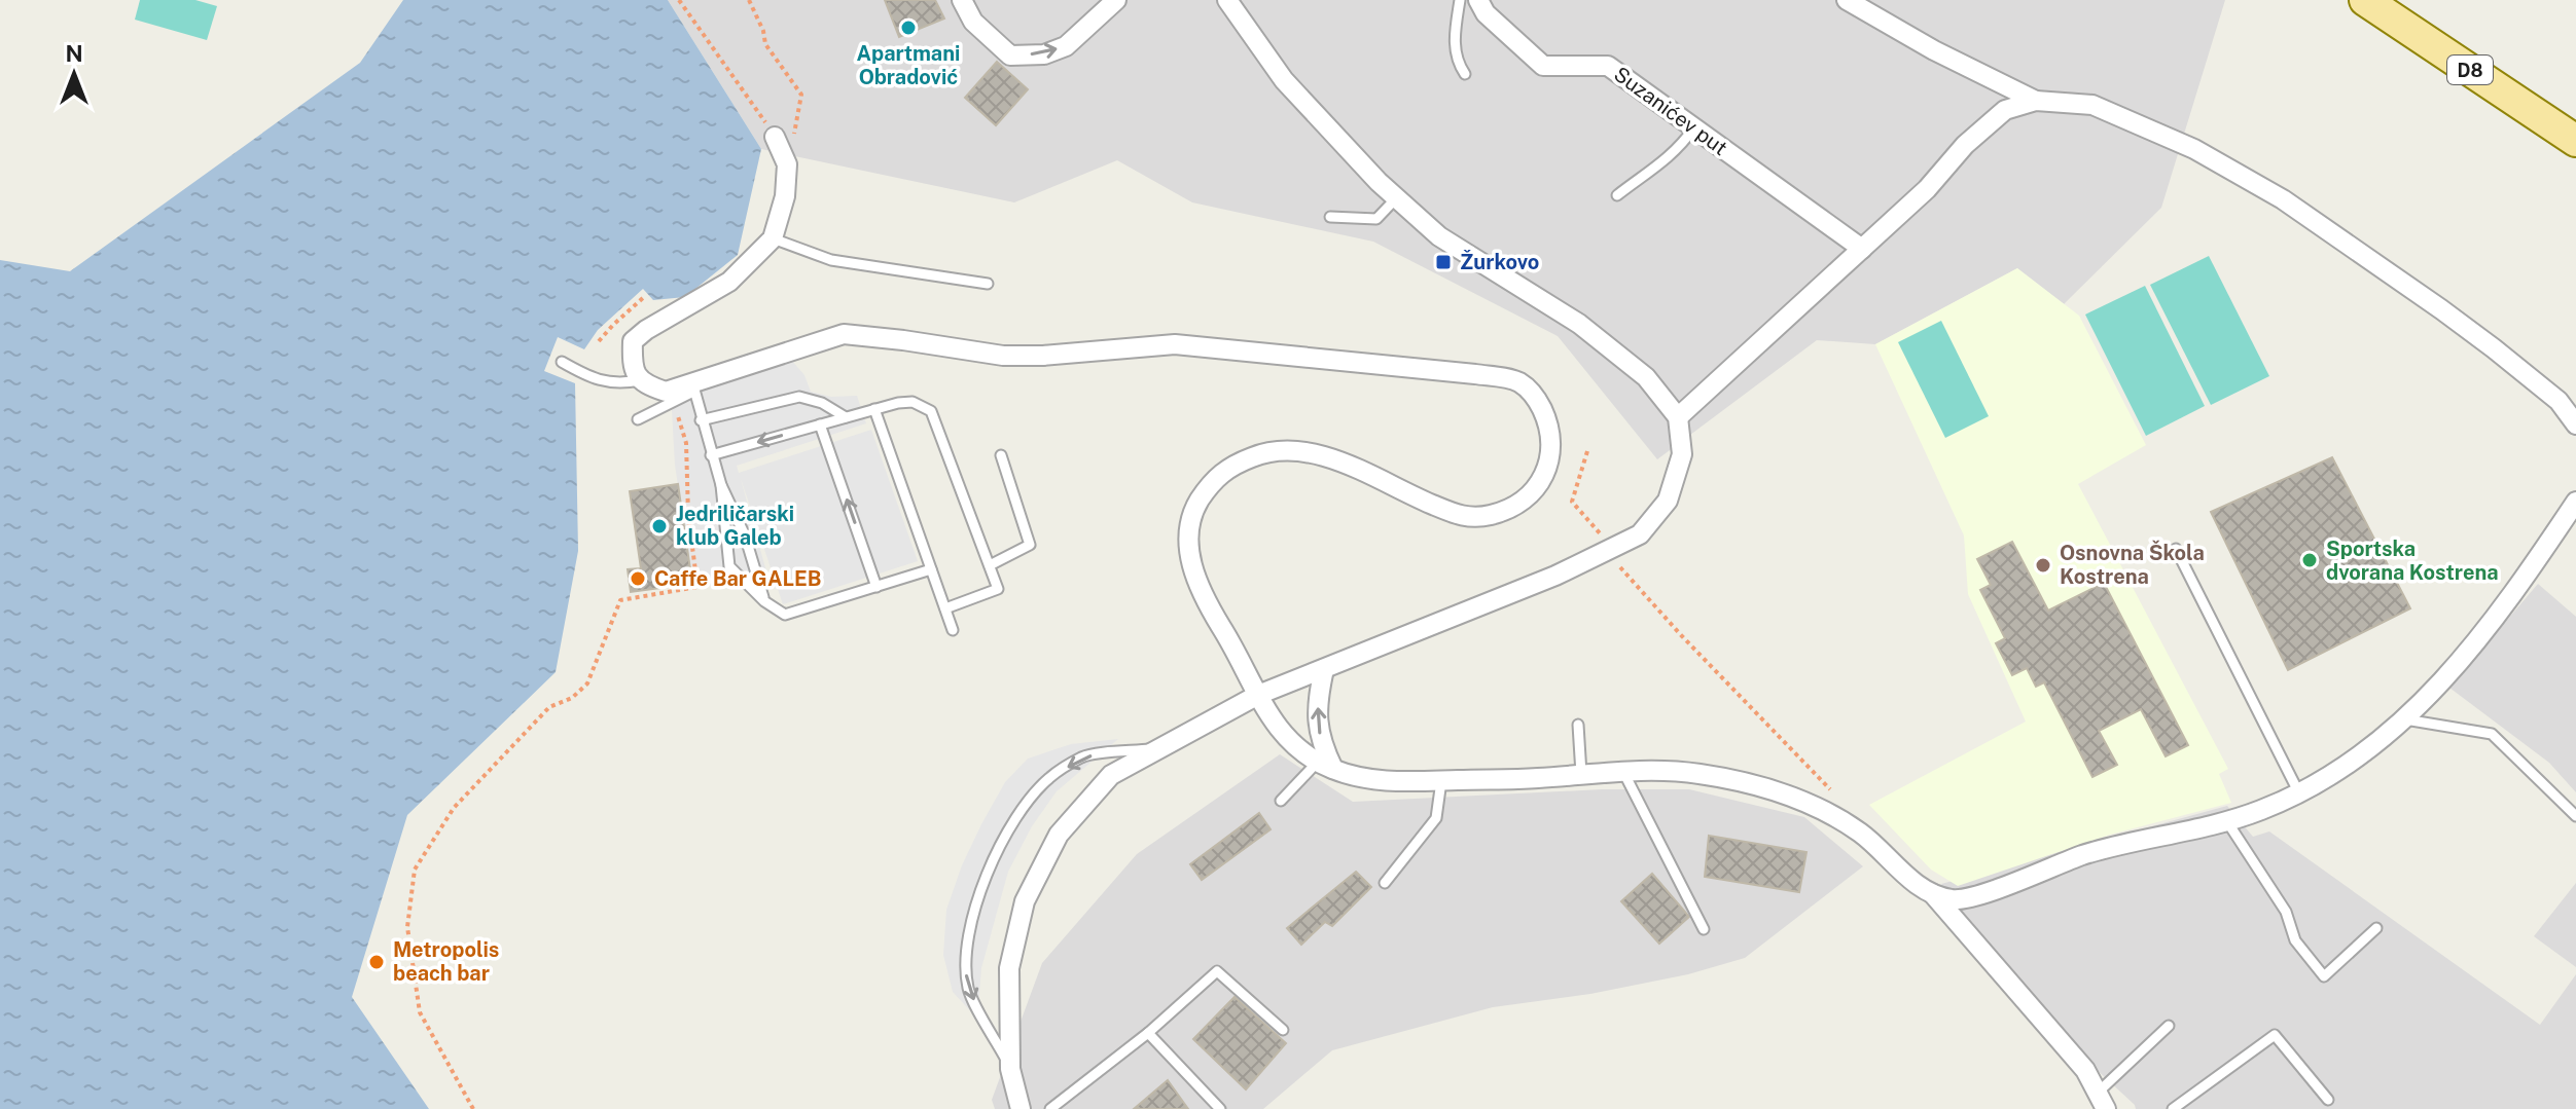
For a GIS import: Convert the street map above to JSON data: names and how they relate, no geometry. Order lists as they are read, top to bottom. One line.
{"streets":{"main road":["D8"],"street":["Suzanićev put"]},"places":{"other":["Apartmani Obradović","Jedriličarski klub Galeb","Sportska dvorana Kostrena","Osnovna Škola Kostrena","Caffe Bar GALEB","Metropolis beach bar"],"transit":["Žurkovo"]},"north":"top"}
